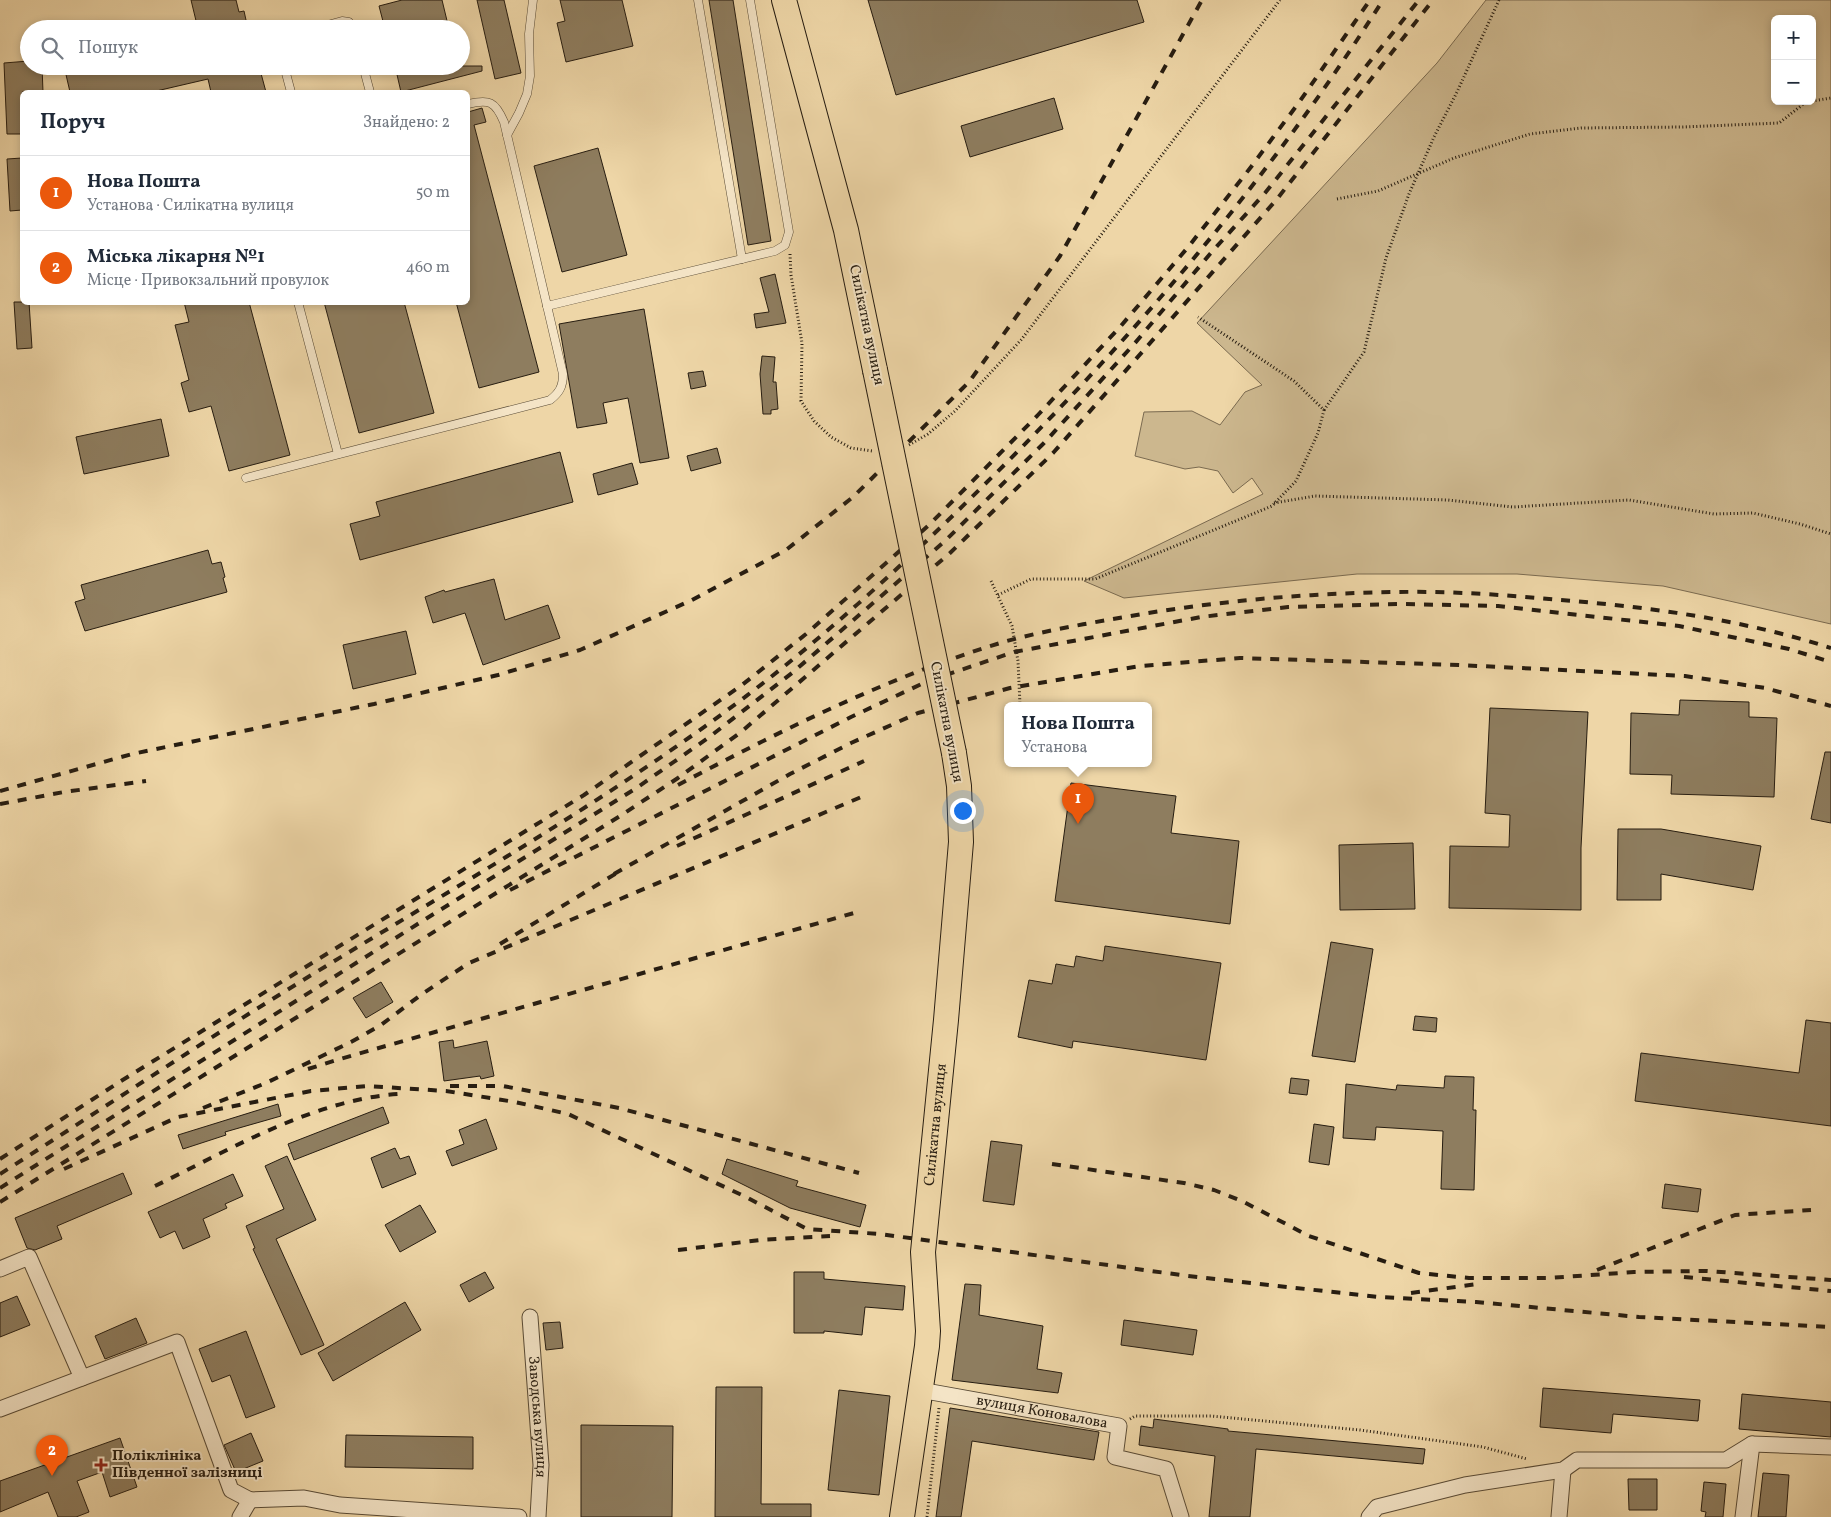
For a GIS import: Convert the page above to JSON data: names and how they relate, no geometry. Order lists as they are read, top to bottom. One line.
{"streets":{"main road":["Силікатна вулиця"],"street":["вулиця Коновалова","Заводська вулиця"]},"crossings":[["Силікатна вулиця","вулиця Коновалова"]],"places":{"health":["Поліклініка Південної залізниці"]},"page":{"map_buttons":["+","−"],"search":"Пошук","heading":["Поруч","Знайдено: 2"],"list":[{"mark":"1","name":"Нова Пошта","note":"Установа · Силікатна вулиця","value":"50 m"},{"mark":"2","name":"Міська лікарня №1","note":"Місце · Привокзальний провулок","value":"460 m"}],"popup":["Нова Пошта","Установа"],"pins":["1","2"]}}
